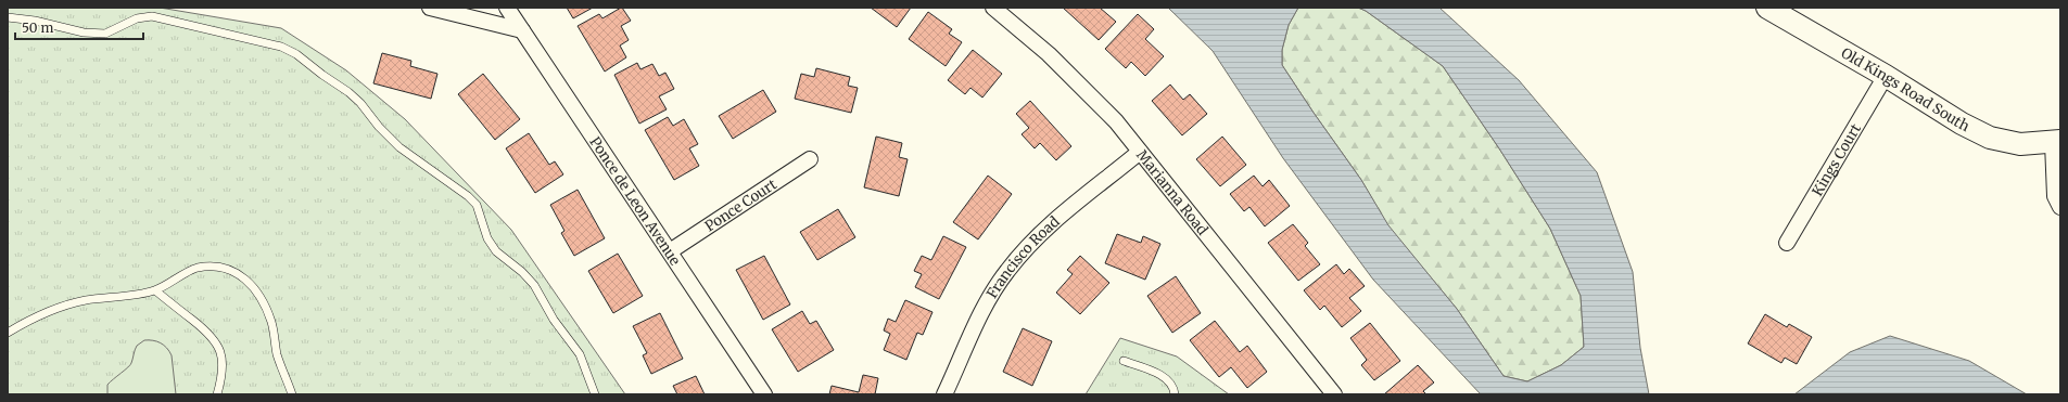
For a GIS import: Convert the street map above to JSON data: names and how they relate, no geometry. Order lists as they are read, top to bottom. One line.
{"streets":{"street":["Old Kings Road South","Kings Court","Marianna Road","Ponce de Leon Avenue","Ponce Court","Francisco Road"]},"crossings":[["Old Kings Road South","Kings Court"],["Marianna Road","Francisco Road"],["Ponce de Leon Avenue","Ponce Court"]],"scale_bar":"50 m"}
